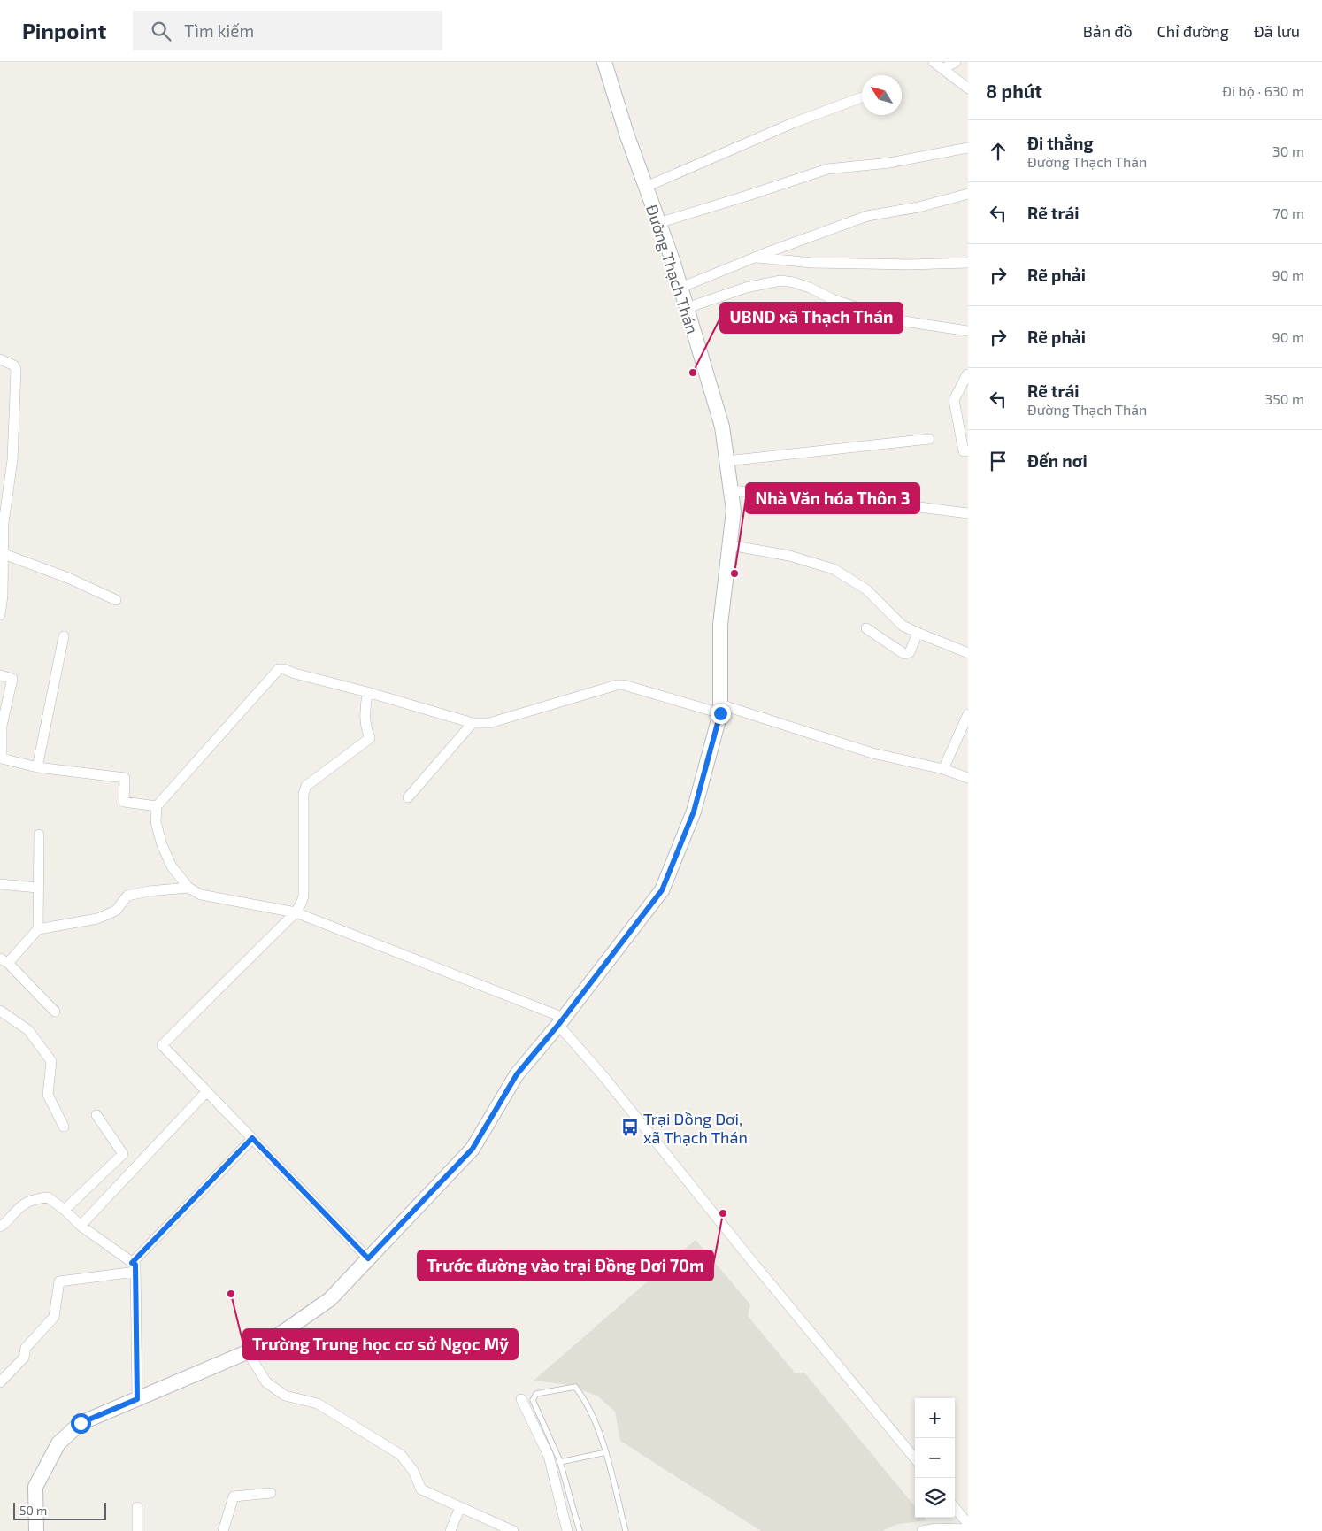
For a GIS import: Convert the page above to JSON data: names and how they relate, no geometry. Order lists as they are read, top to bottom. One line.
{"streets":{"street":["Đường Thạch Thán"]},"places":{"other":["UBND xã Thạch Thán","Nhà Văn hóa Thôn 3","Trước đường vào trại Đồng Dơi 70m","Trường Trung học cơ sở Ngọc Mỹ"],"bus stop":["Trại Đồng Dơi, xã Thạch Thán"]},"scale_bar":"50 m","north":"top left","page":{"header":"Pinpoint","search":"Tìm kiếm","nav":["Bản đồ","Chỉ đường","Đã lưu"],"heading":["8 phút","Đi bộ · 630 m"],"list":[["Đi thẳng","Đường Thạch Thán","30 m"],["Rẽ trái","70 m"],["Rẽ phải","90 m"],["Rẽ phải","90 m"],["Rẽ trái","Đường Thạch Thán","350 m"],"Đến nơi"],"map_buttons":["+","−"],"scale":"50 m"}}
